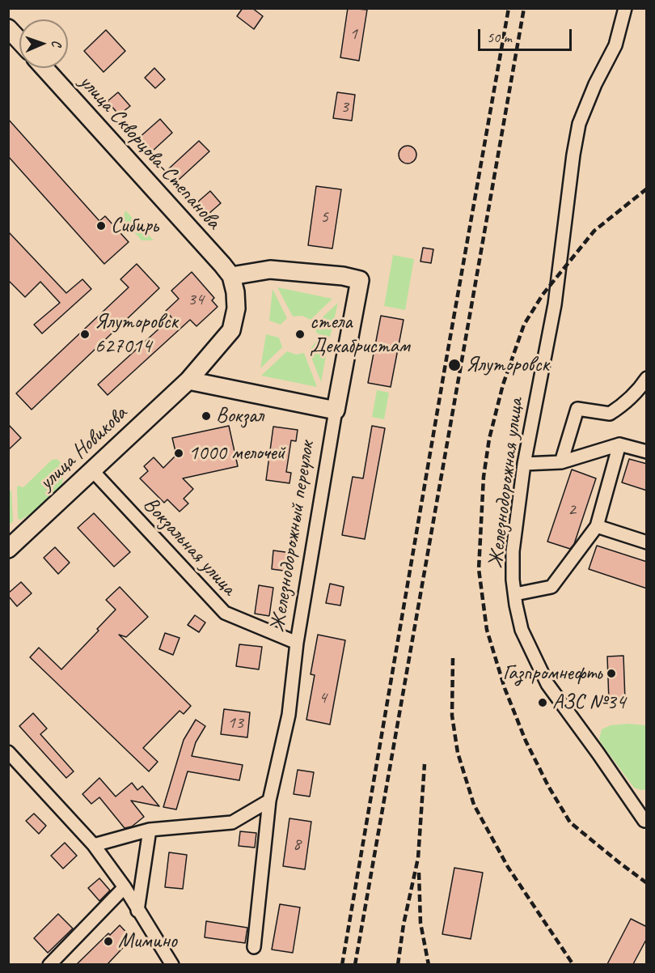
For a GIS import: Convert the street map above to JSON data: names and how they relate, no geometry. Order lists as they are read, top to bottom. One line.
{"streets":{"main road":["улица Скворцова-Степанова","улица Новикова","Железнодорожный переулок"],"street":["Железнодорожная улица","Вокзальная улица"]},"crossings":[["улица Скворцова-Степанова","улица Новикова"],["улица Скворцова-Степанова","Железнодорожный переулок"],["улица Новикова","Железнодорожный переулок"],["улица Новикова","Вокзальная улица"],["Железнодорожный переулок","Вокзальная улица"]],"places":["Сибирь","Ялуторовск 627014","стела Декабристам","Ялуторовск","Вокзал","1000 мелочей","Газпромнефть","АЗС №34","Мимино"],"house_numbers":["1","3","5","34","2","4","13","8"],"scale_bar":"50 m","north":"right"}
